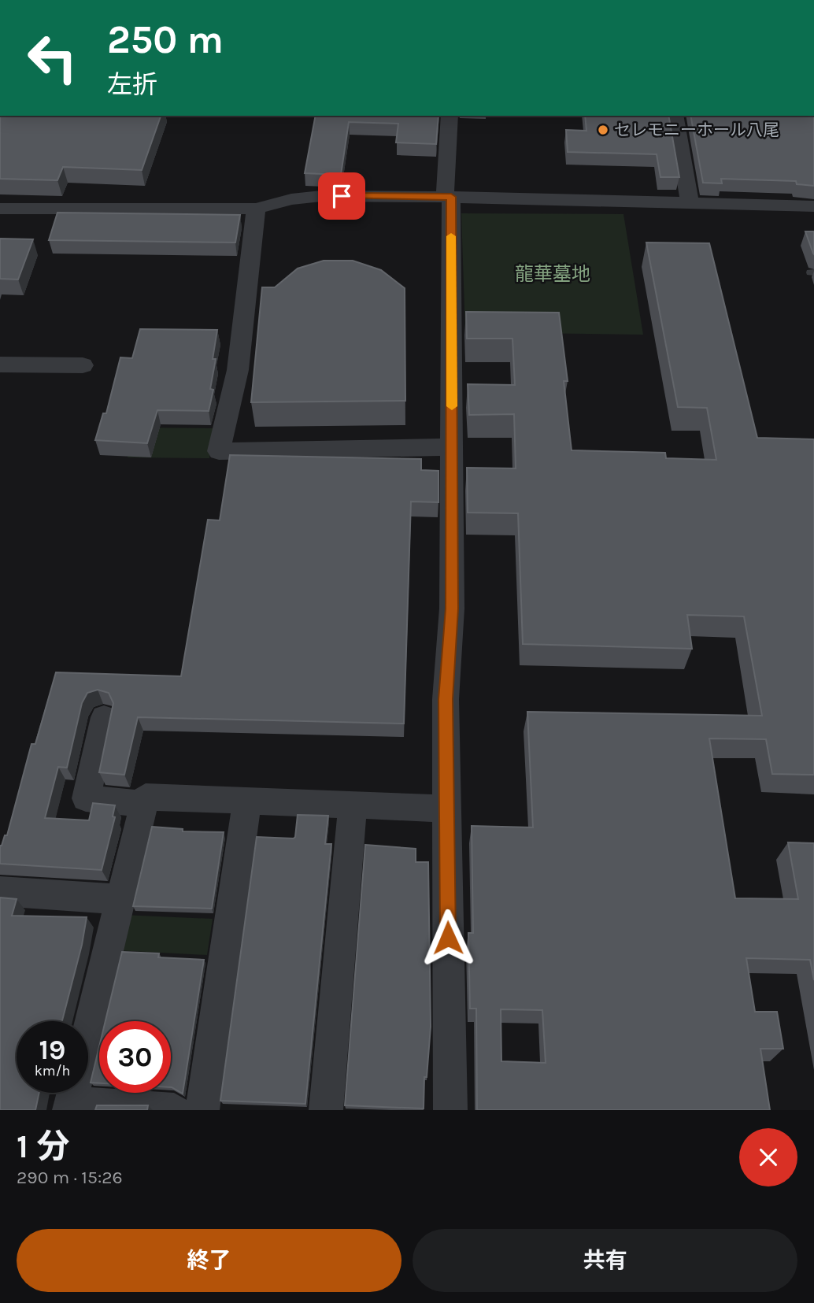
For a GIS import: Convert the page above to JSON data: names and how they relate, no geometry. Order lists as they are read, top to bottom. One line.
{"parks":["龍華墓地"],"places":["セレモニーホール八尾"],"page":{"turn":["250 m","左折"],"speed":"19 km/h","limit":"30","heading":["1 分","290 m · 15:26"],"buttons":["終了","共有"]}}
